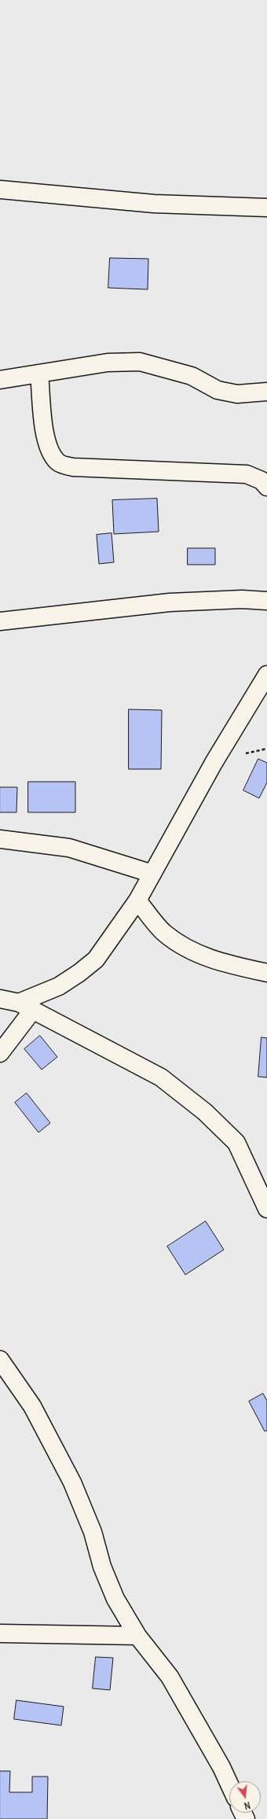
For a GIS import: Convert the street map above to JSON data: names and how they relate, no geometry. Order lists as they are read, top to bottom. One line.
{"north":"bottom"}
